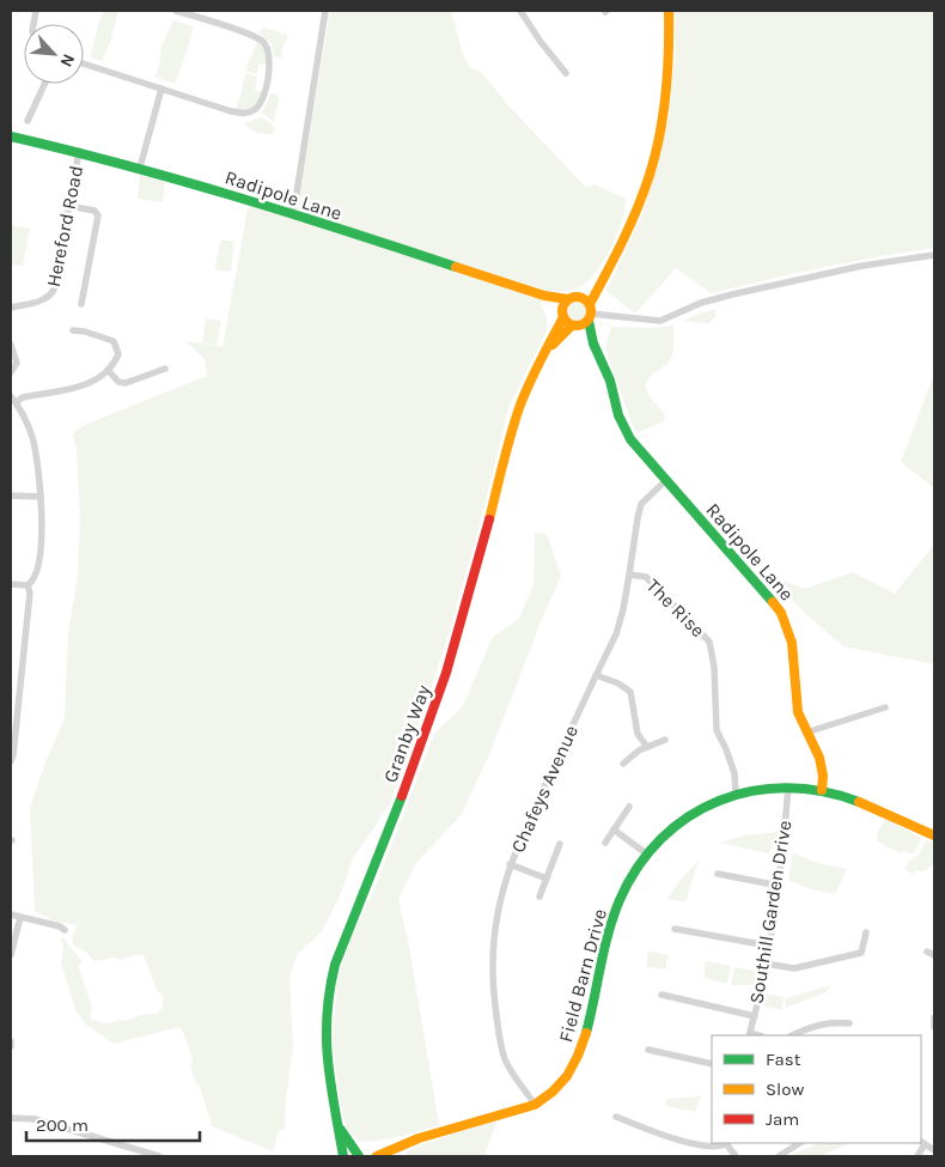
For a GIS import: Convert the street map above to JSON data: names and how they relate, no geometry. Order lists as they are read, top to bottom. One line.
{"streets":{"main road":["Radipole Lane","Granby Way","Field Barn Drive"],"street":["Hereford Road","The Rise","Chafeys Avenue","Southill Garden Drive"]},"crossings":[["Radipole Lane","Hereford Road"],["Radipole Lane","Granby Way"],["Radipole Lane","Chafeys Avenue"],["Radipole Lane","Field Barn Drive"],["The Rise","Chafeys Avenue"],["The Rise","Field Barn Drive"],["Chafeys Avenue","Field Barn Drive"],["Southill Garden Drive","Field Barn Drive"]],"legend":["Fast","Slow","Jam"],"scale_bar":"200 m","north":"bottom right"}
